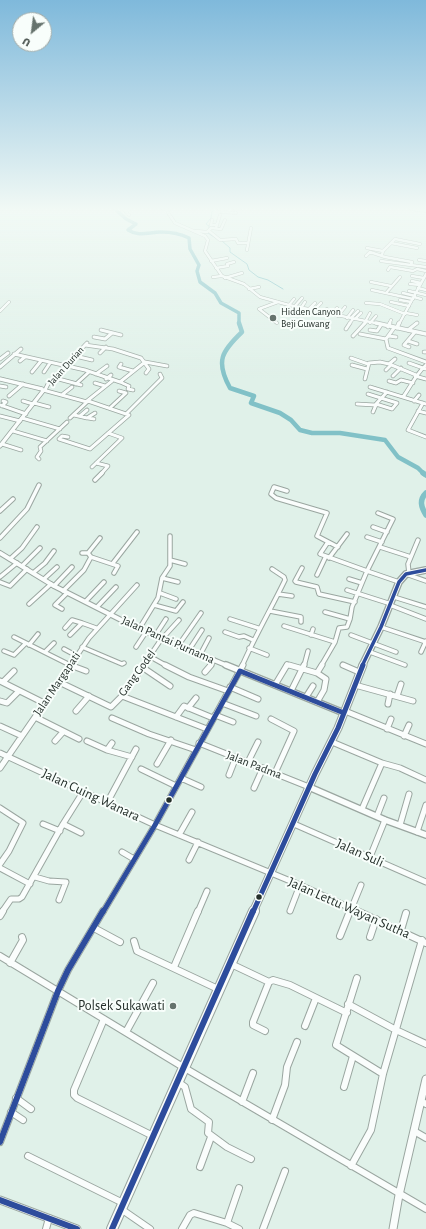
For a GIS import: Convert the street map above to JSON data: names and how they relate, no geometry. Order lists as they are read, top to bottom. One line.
{"streets":{"street":["Jalan Durian","Jalan Pantai Purnama","Gang Godel","Jalan Margapati","Jalan Padma","Jalan Cuing Wanara","Jalan Suli","Jalan Lettu Wayan Sutha"]},"crossings":[["Jalan Pantai Purnama","Gang Godel"],["Jalan Pantai Purnama","Jalan Margapati"],["Jalan Margapati","Jalan Cuing Wanara"],["Jalan Cuing Wanara","Jalan Lettu Wayan Sutha"]],"places":["Hidden Canyon Beji Guwang","Polsek Sukawati"],"north":"bottom left"}
